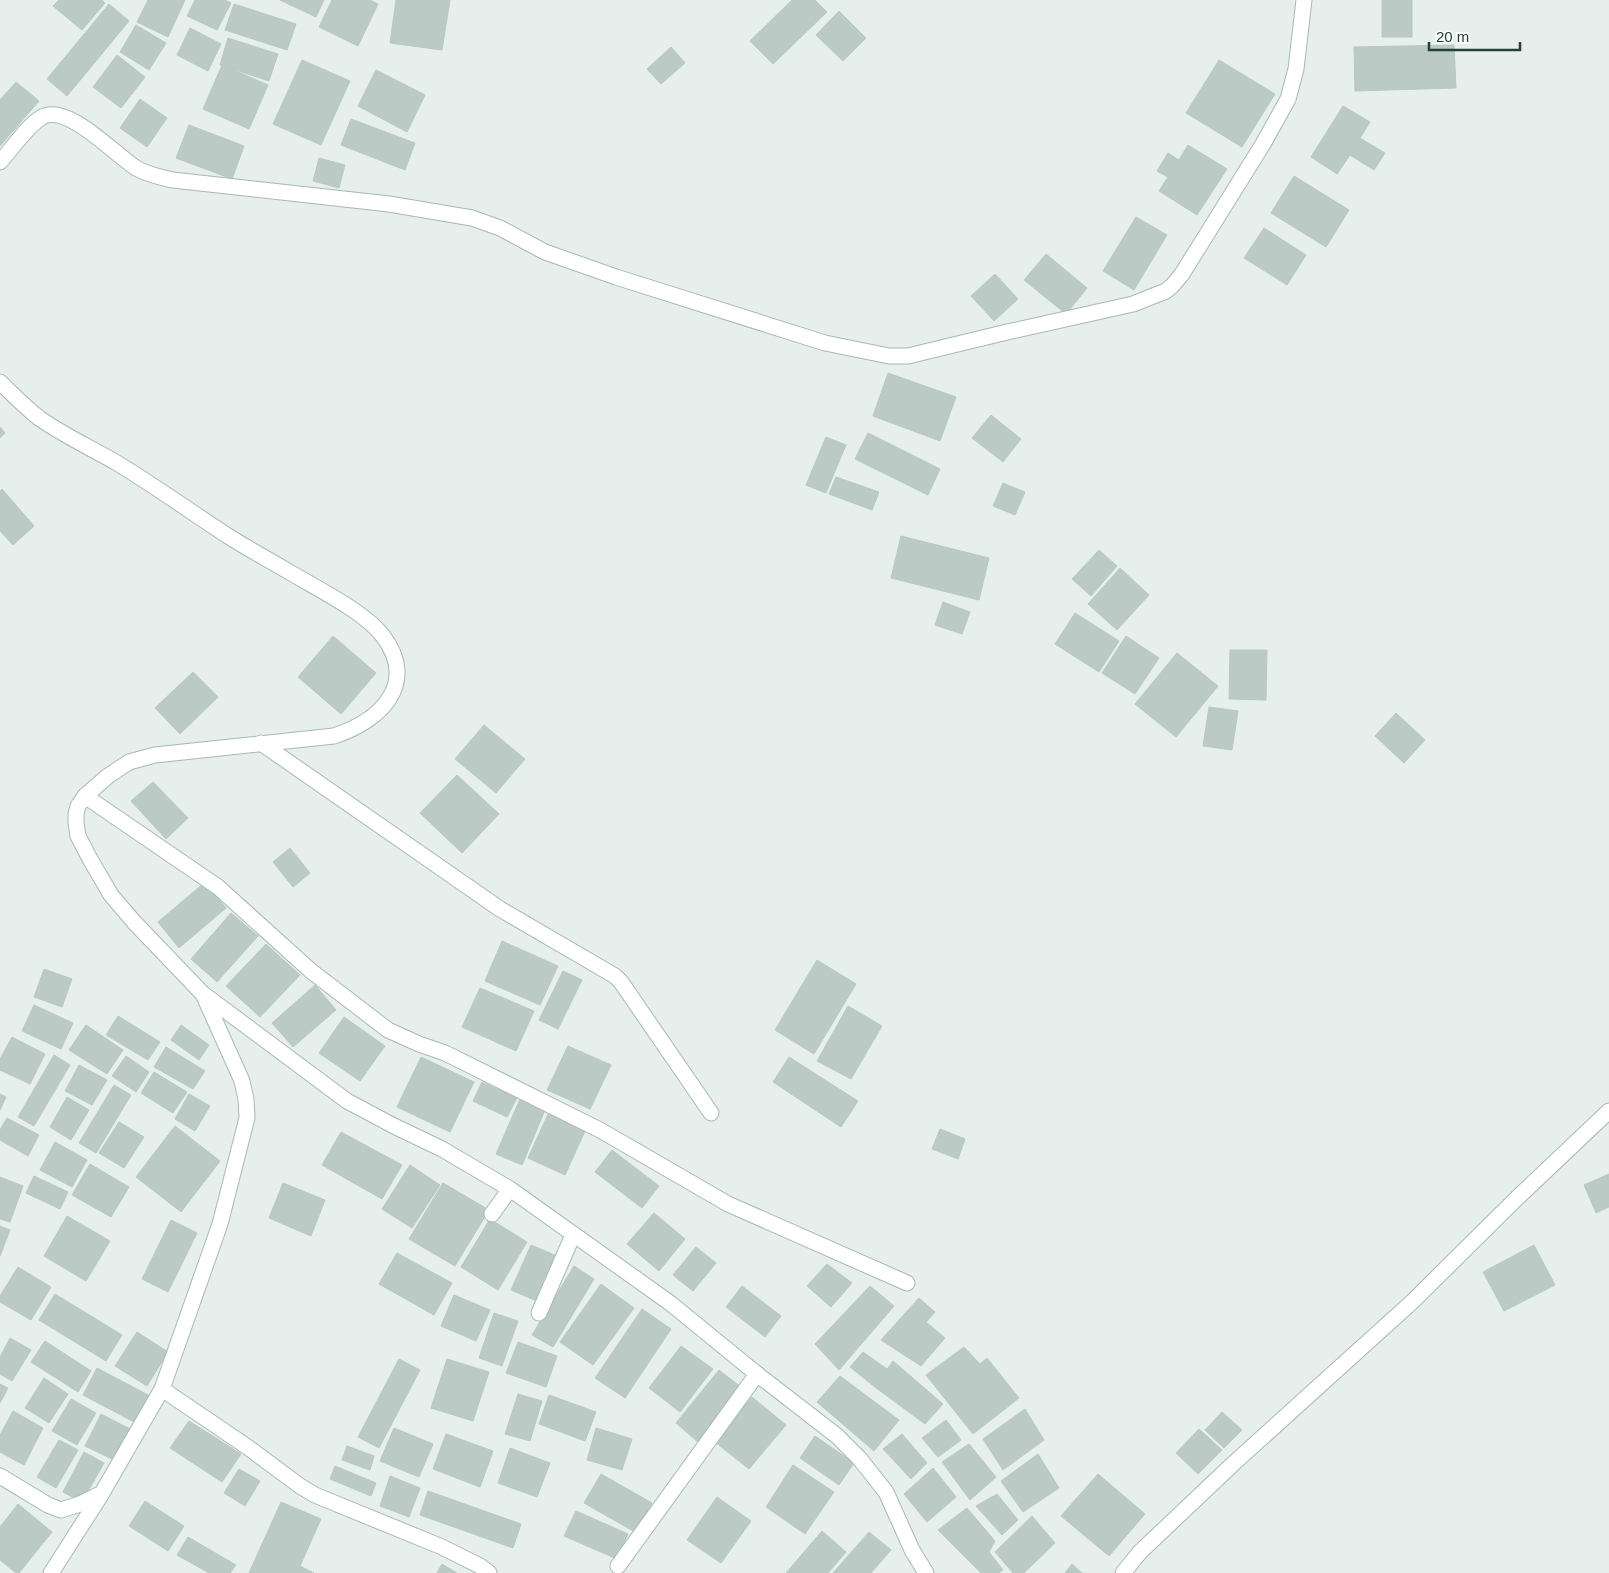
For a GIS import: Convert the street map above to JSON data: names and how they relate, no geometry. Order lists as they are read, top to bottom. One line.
{"scale_bar":"20 m"}
